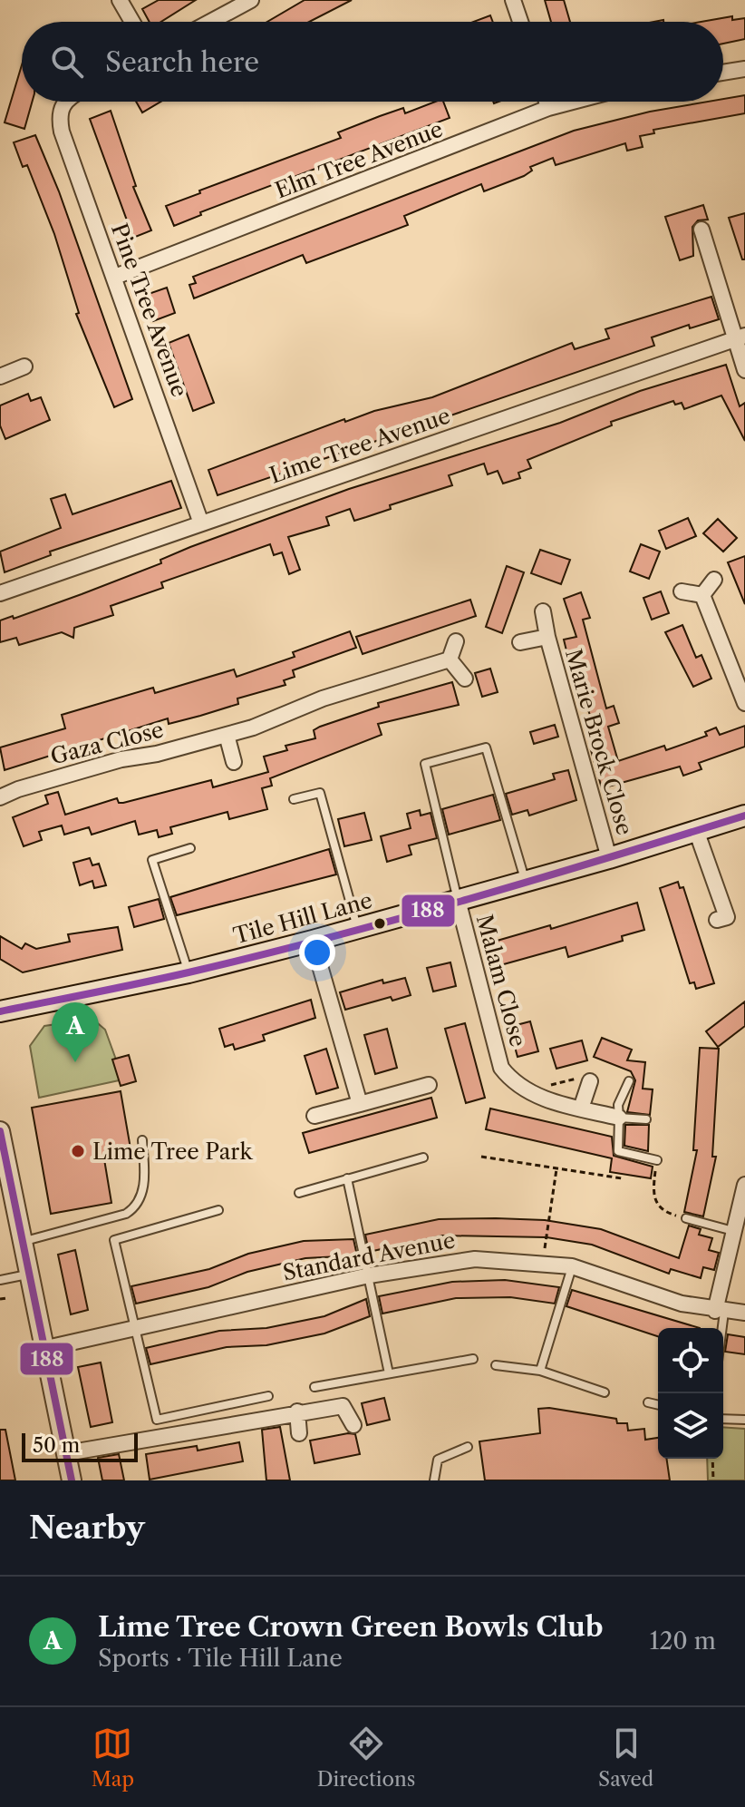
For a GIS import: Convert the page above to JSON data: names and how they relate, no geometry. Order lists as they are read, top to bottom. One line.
{"streets":{"main road":["Tile Hill Lane"],"street":["Elm Tree Avenue","Pine Tree Avenue","Lime Tree Avenue","Marie Brock Close","Gaza Close","Malam Close","Standard Avenue"]},"crossings":[["Elm Tree Avenue","Pine Tree Avenue"],["Pine Tree Avenue","Lime Tree Avenue"],["Marie Brock Close","Tile Hill Lane"],["Tile Hill Lane","Malam Close"]],"places":["Lime Tree Park"],"lines":["transit line 188"],"scale_bar":"50 m","page":{"search":"Search here","pins":"A","scale":"50 m","heading":"Nearby","list":[{"mark":"A","name":"Lime Tree Crown Green Bowls Club","note":"Sports · Tile Hill Lane","value":"120 m"}],"nav":["Map","Directions","Saved"]}}
